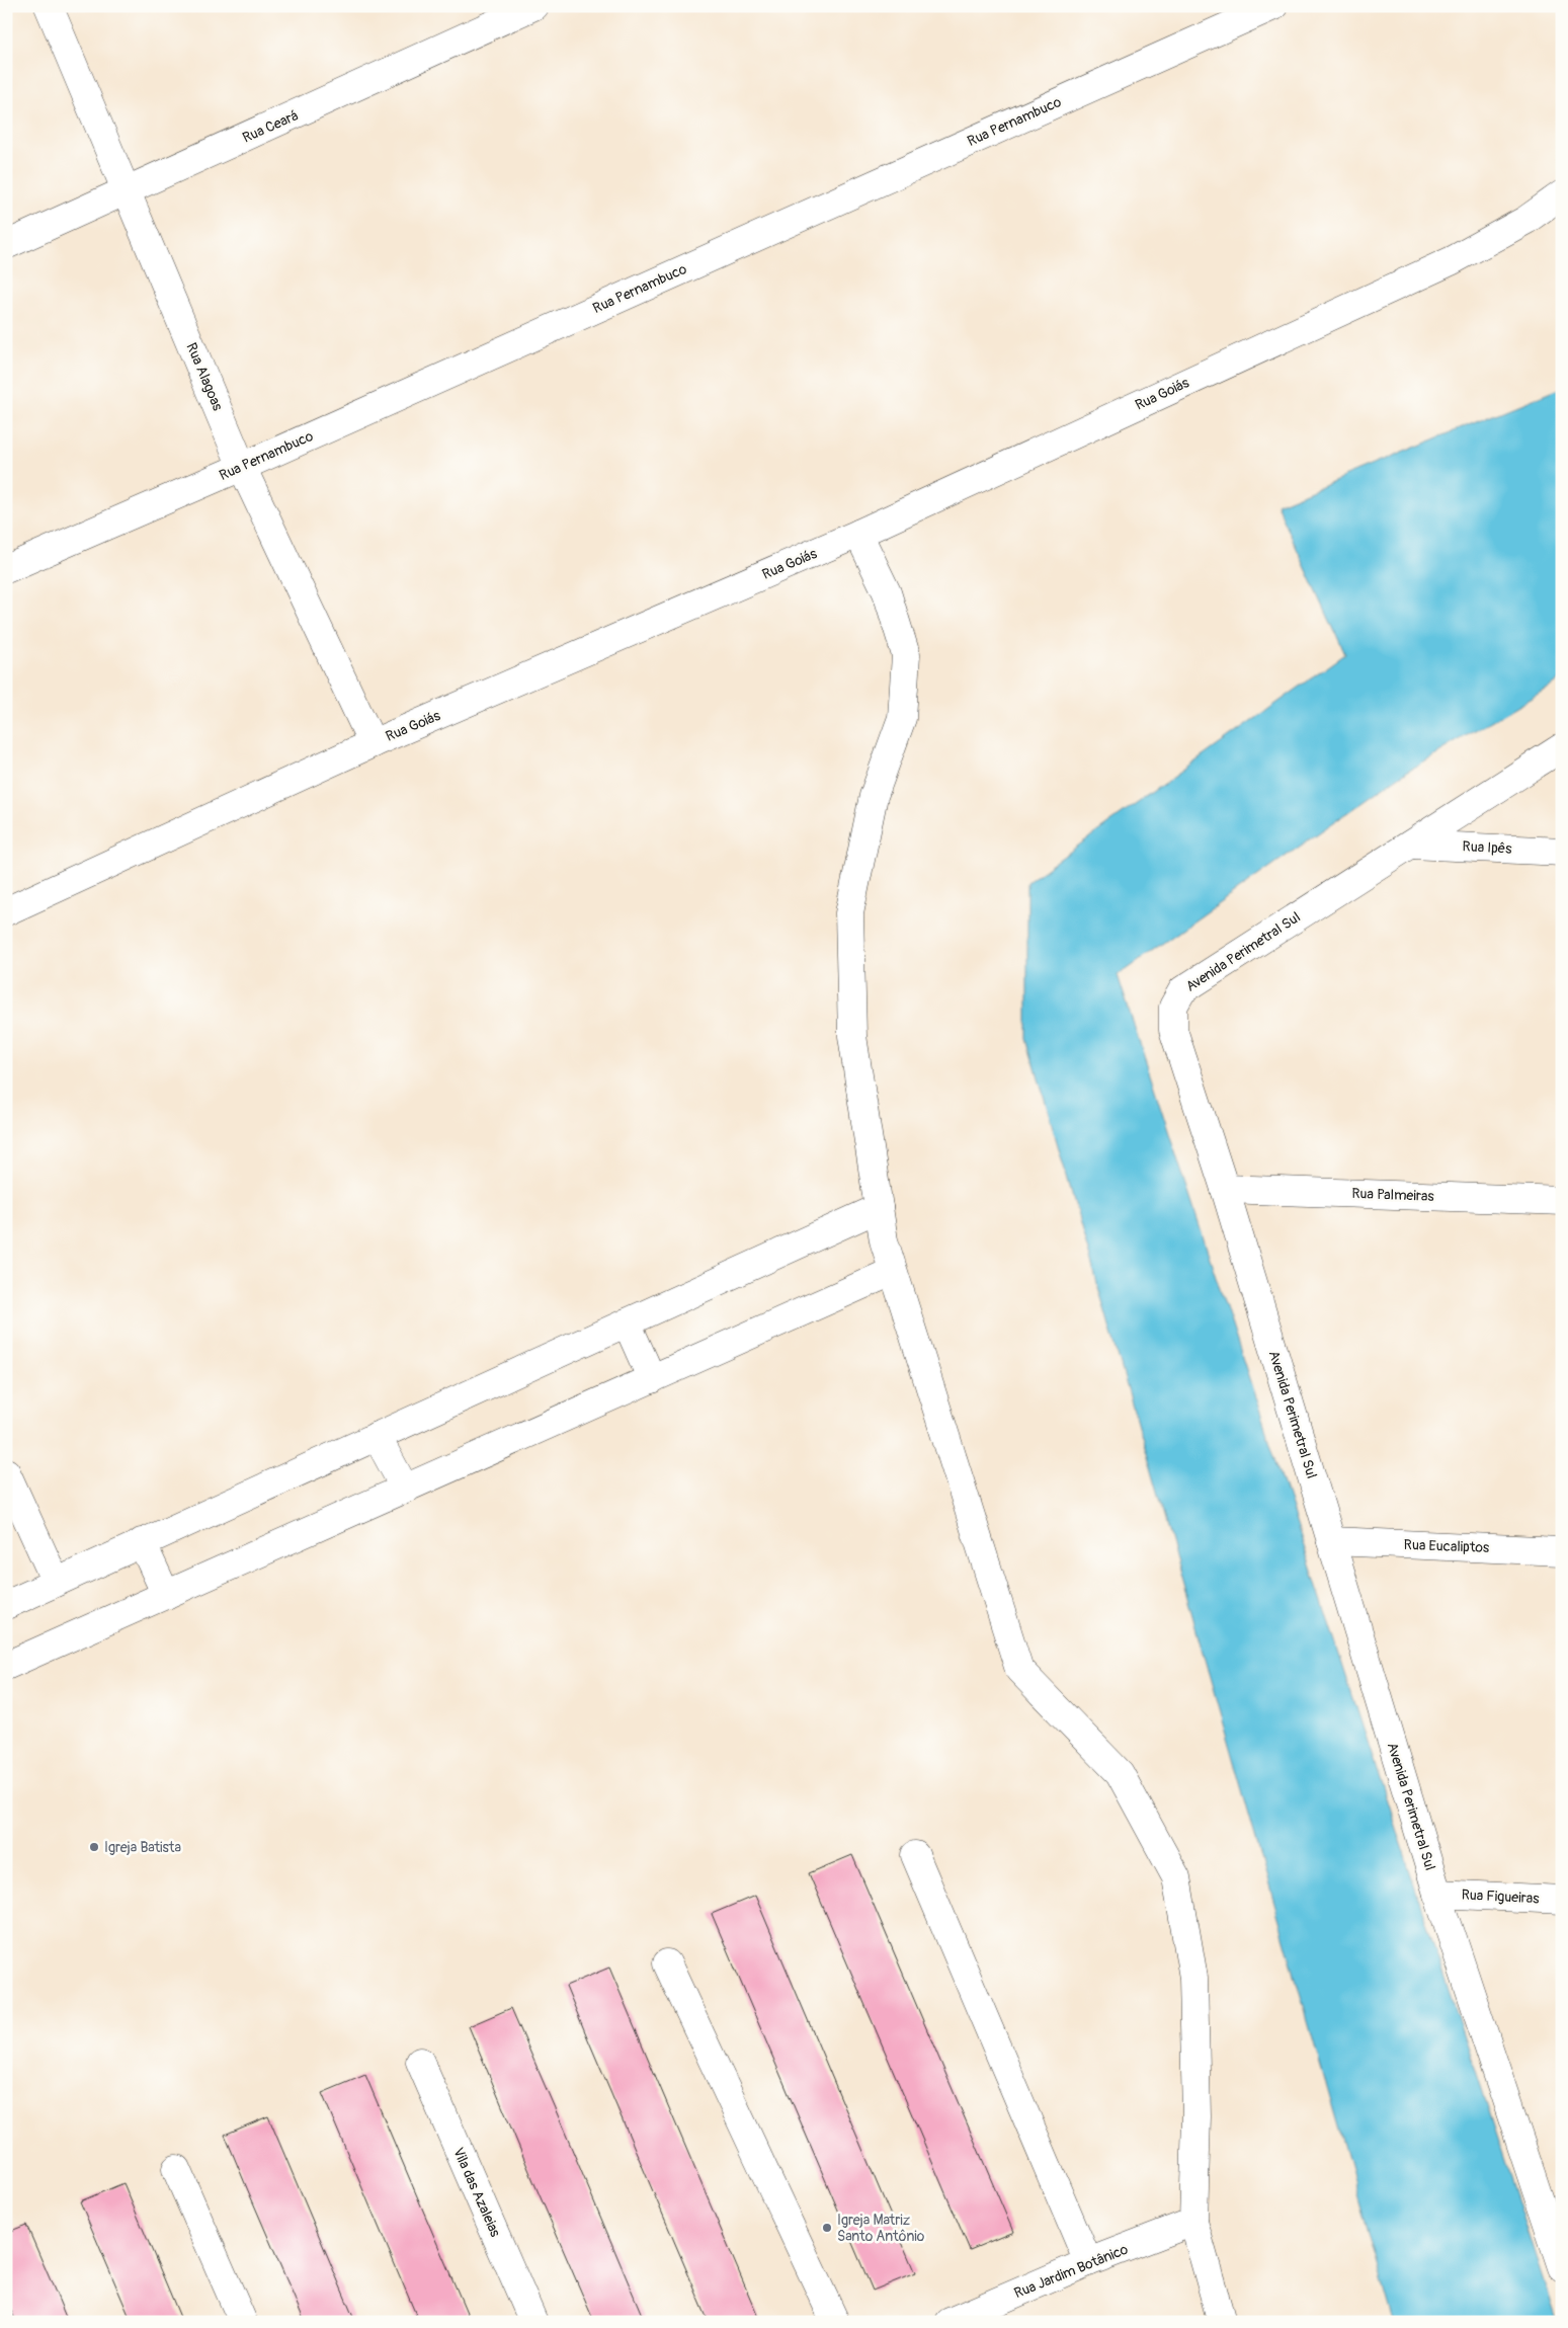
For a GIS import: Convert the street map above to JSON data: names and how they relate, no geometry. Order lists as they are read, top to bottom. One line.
{"streets":{"street":["Rua Pernambuco","Rua Ceará","Rua Alagoas","Rua Goiás","Rua Ipês","Avenida Perimetral Sul","Rua Palmeiras","Rua Eucaliptos","Rua Figueiras","Vila das Azaleias","Rua Jardim Botânico"]},"crossings":[["Rua Pernambuco","Rua Alagoas"],["Rua Ceará","Rua Alagoas"],["Rua Alagoas","Rua Goiás"],["Rua Ipês","Avenida Perimetral Sul"],["Avenida Perimetral Sul","Rua Palmeiras"],["Avenida Perimetral Sul","Rua Eucaliptos"],["Avenida Perimetral Sul","Rua Figueiras"]],"places":["Igreja Batista","Igreja Matriz Santo Antônio"]}
